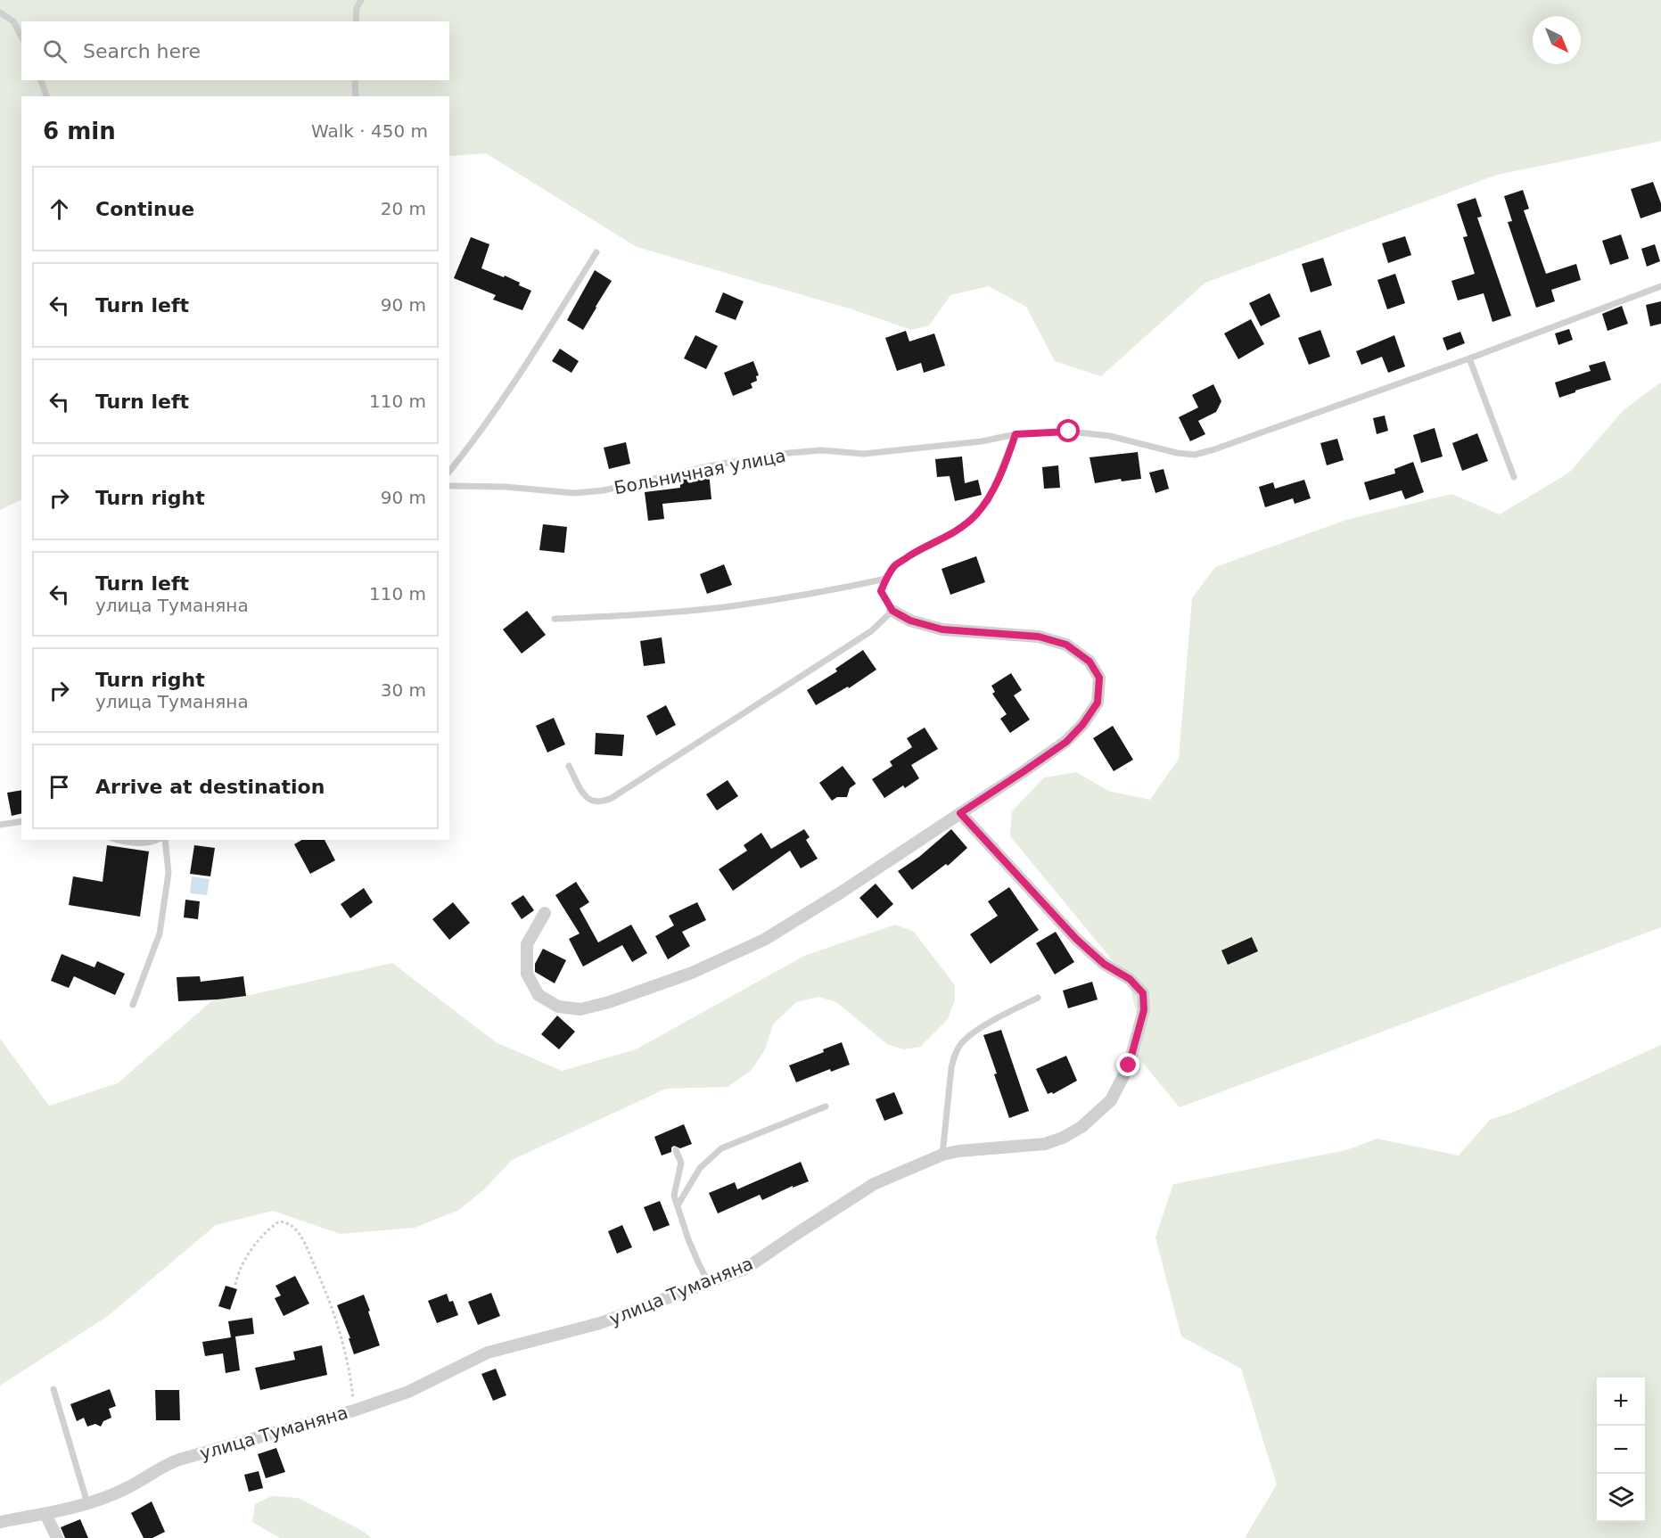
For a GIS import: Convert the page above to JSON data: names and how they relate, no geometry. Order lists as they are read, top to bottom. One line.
{"streets":{"street":["улица Туманяна"],"lane":["Больничная улица"]},"north":"bottom right","page":{"search":"Search here","heading":["6 min","Walk · 450 m"],"list":[["Continue","20 m"],["Turn left","90 m"],["Turn left","110 m"],["Turn right","90 m"],["Turn left","улица Туманяна","110 m"],["Turn right","улица Туманяна","30 m"],"Arrive at destination"],"map_buttons":["+","−"]}}
